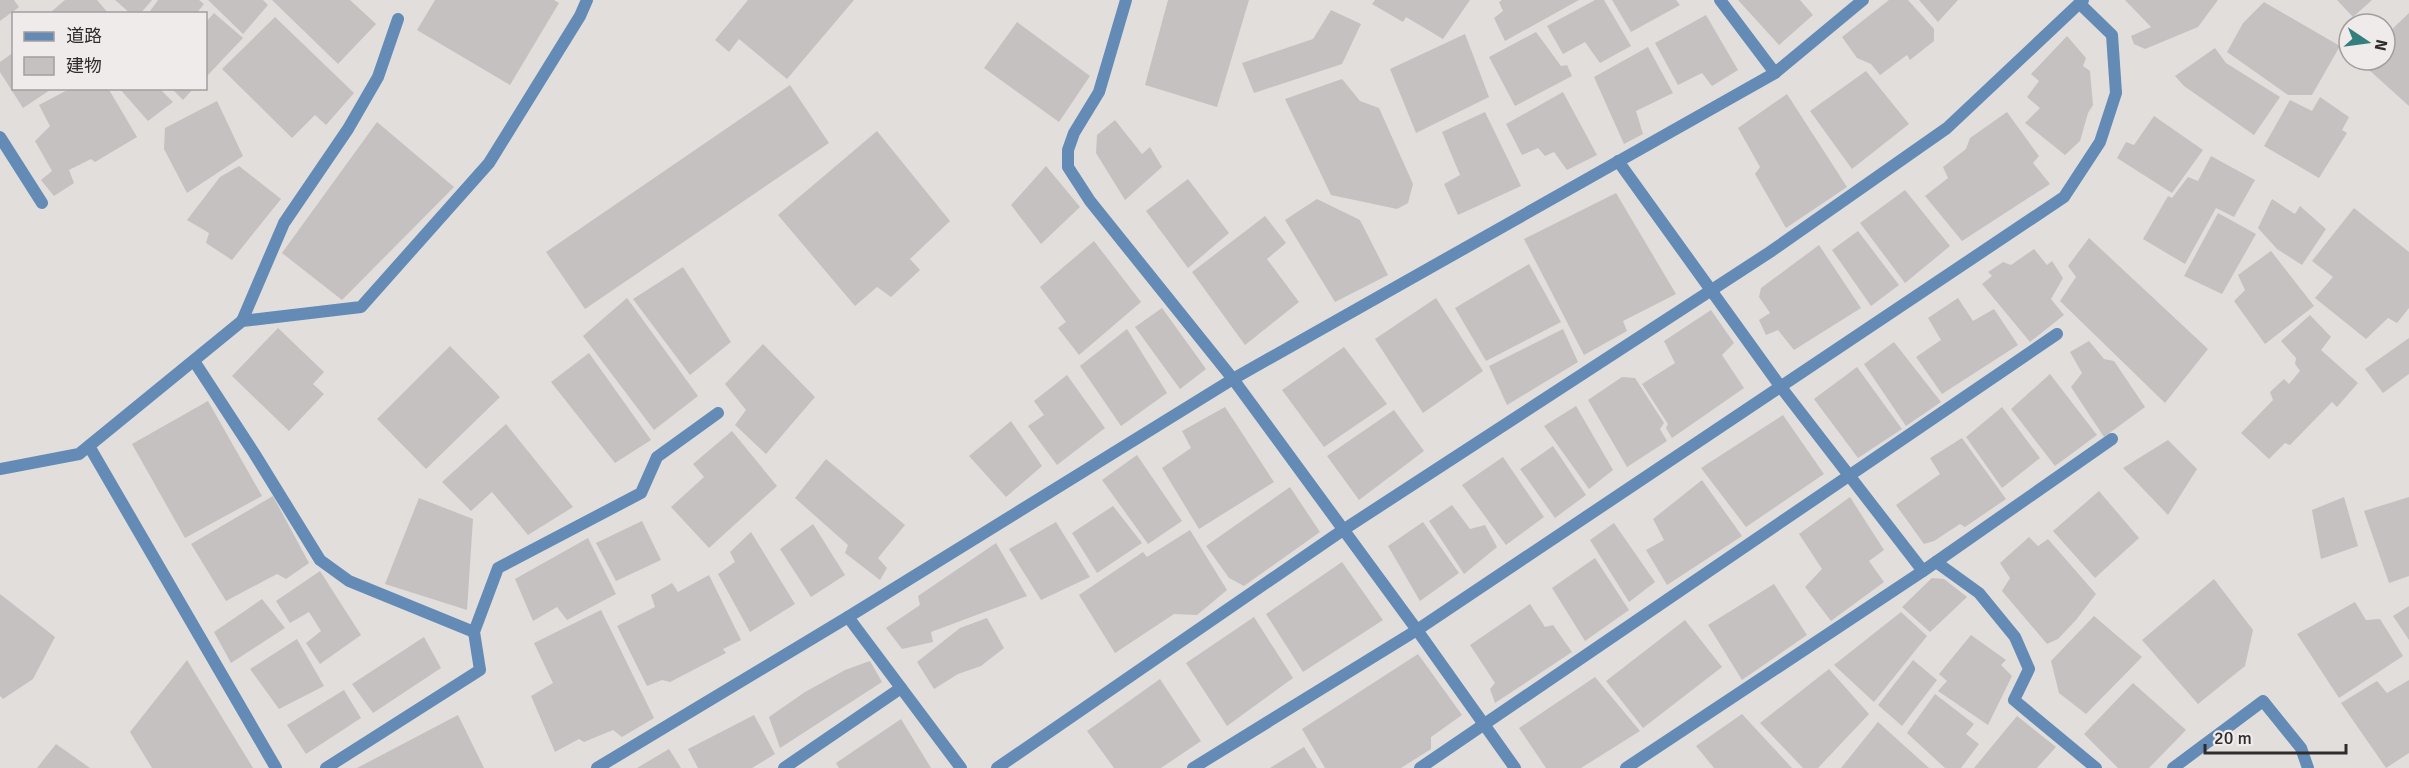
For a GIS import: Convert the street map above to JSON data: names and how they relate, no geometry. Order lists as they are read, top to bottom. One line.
{"legend":["道路","建物"],"scale_bar":"20 m","north":"right"}
